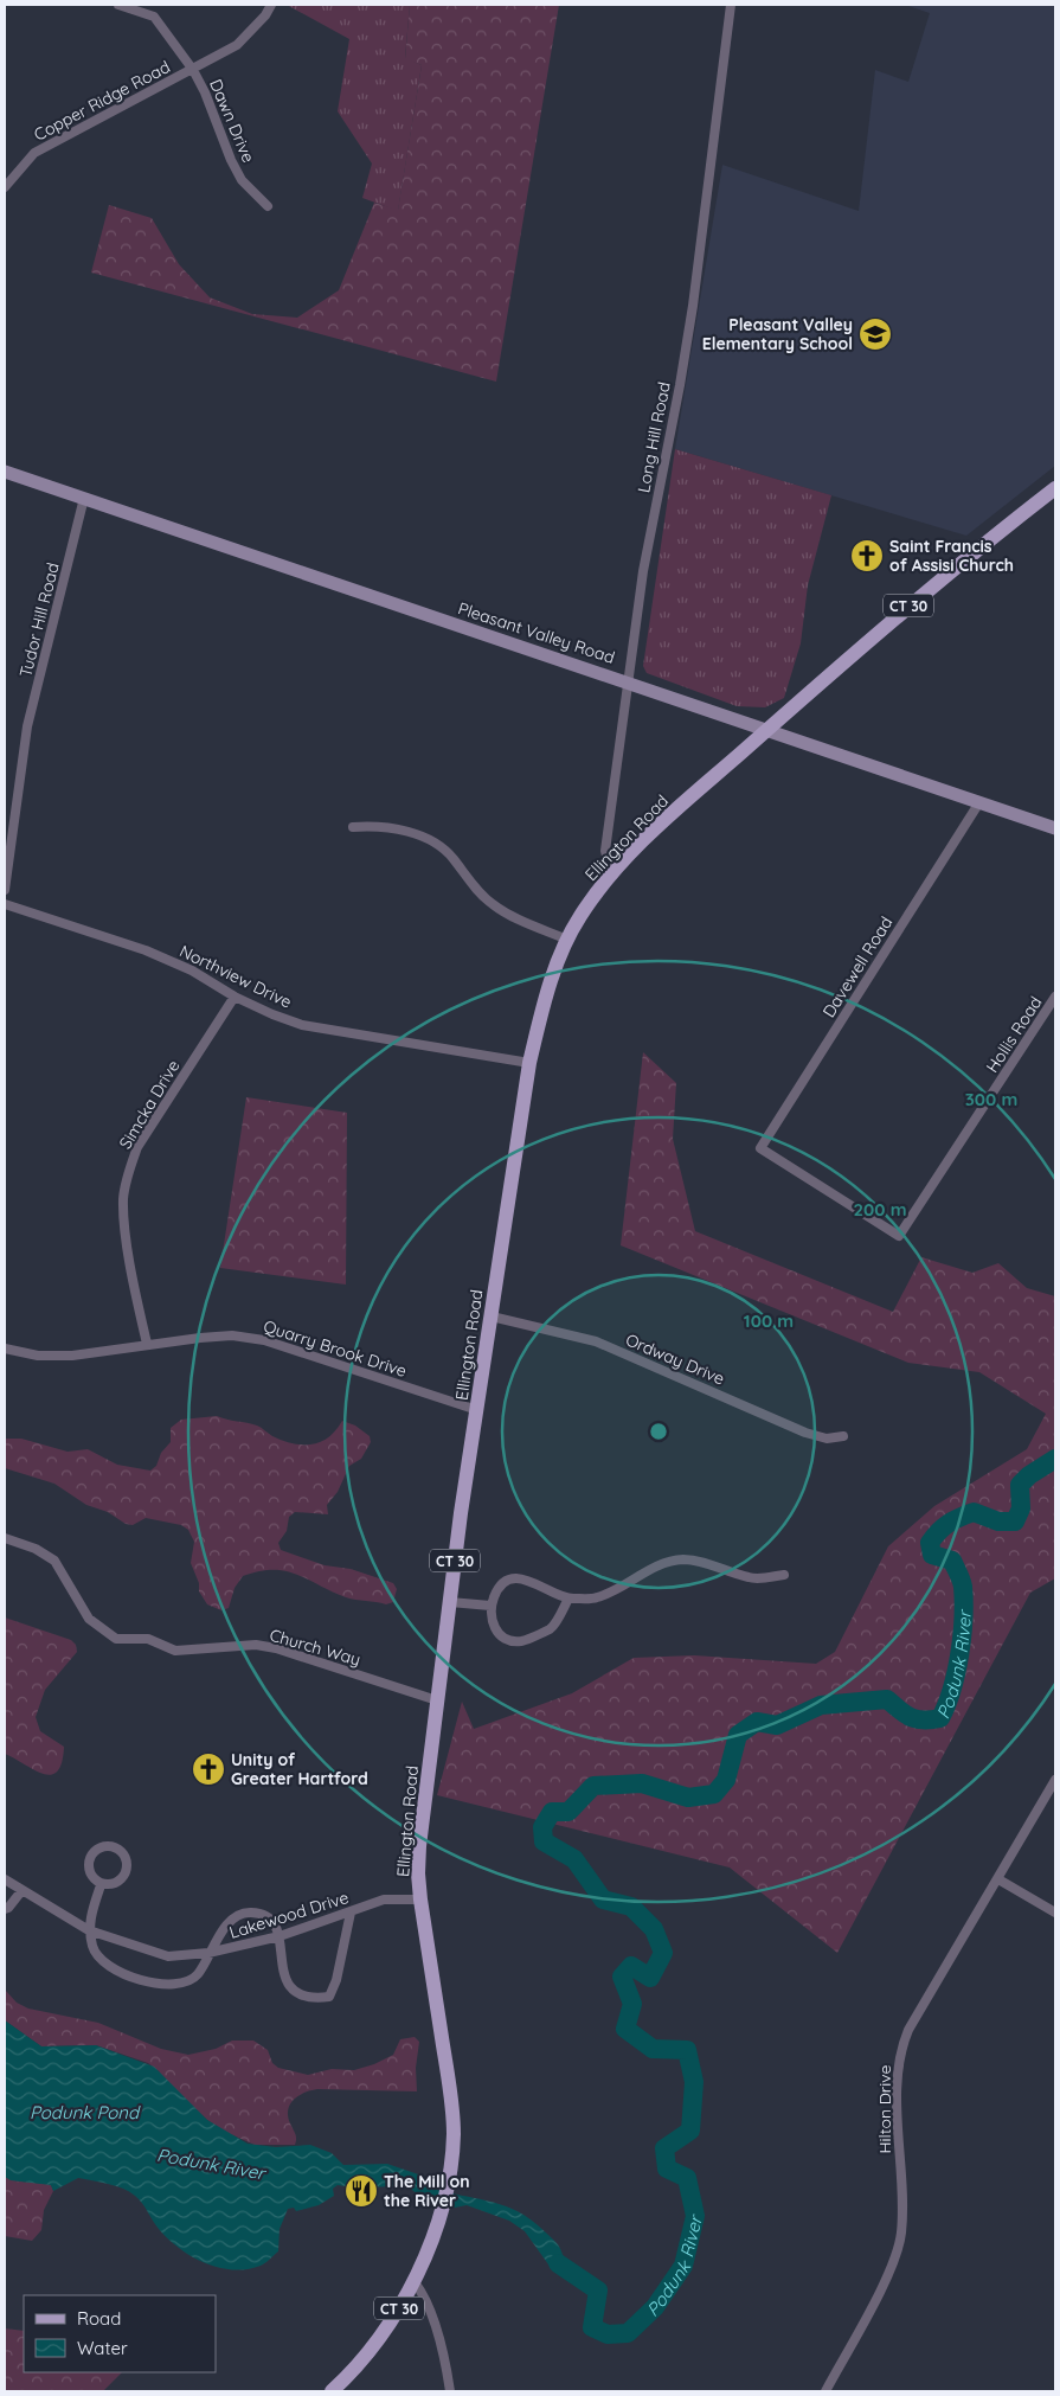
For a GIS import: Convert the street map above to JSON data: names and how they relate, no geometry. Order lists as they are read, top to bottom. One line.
{"streets":{"main road":["CT 30","Pleasant Valley Road","Ellington Road"],"street":["Copper Ridge Road","Dawn Drive","Long Hill Road","Tudor Hill Road","Davewell Road","Northview Drive","Hollis Road","Simcka Drive","Quarry Brook Drive","Ordway Drive","Church Way","Lakewood Drive","Hilton Drive"]},"crossings":[["Copper Ridge Road","Dawn Drive"],["Long Hill Road","Pleasant Valley Road"],["Long Hill Road","Ellington Road"],["Tudor Hill Road","Pleasant Valley Road"],["Pleasant Valley Road","Ellington Road"],["Pleasant Valley Road","Davewell Road"],["Ellington Road","Northview Drive"],["Ellington Road","Quarry Brook Drive"],["Ellington Road","Ordway Drive"],["Ellington Road","Church Way"],["Ellington Road","Lakewood Drive"],["Davewell Road","Hollis Road"],["Northview Drive","Simcka Drive"],["Simcka Drive","Quarry Brook Drive"]],"water":["Podunk River","Podunk Pond"],"places":{"school or university":["Pleasant Valley Elementary School"],"church":["Saint Francis of Assisi Church","Unity of Greater Hartford"],"restaurant":["The Mill on the River"]},"legend":["Road","Water"],"rings":["300 m","200 m","100 m"]}
